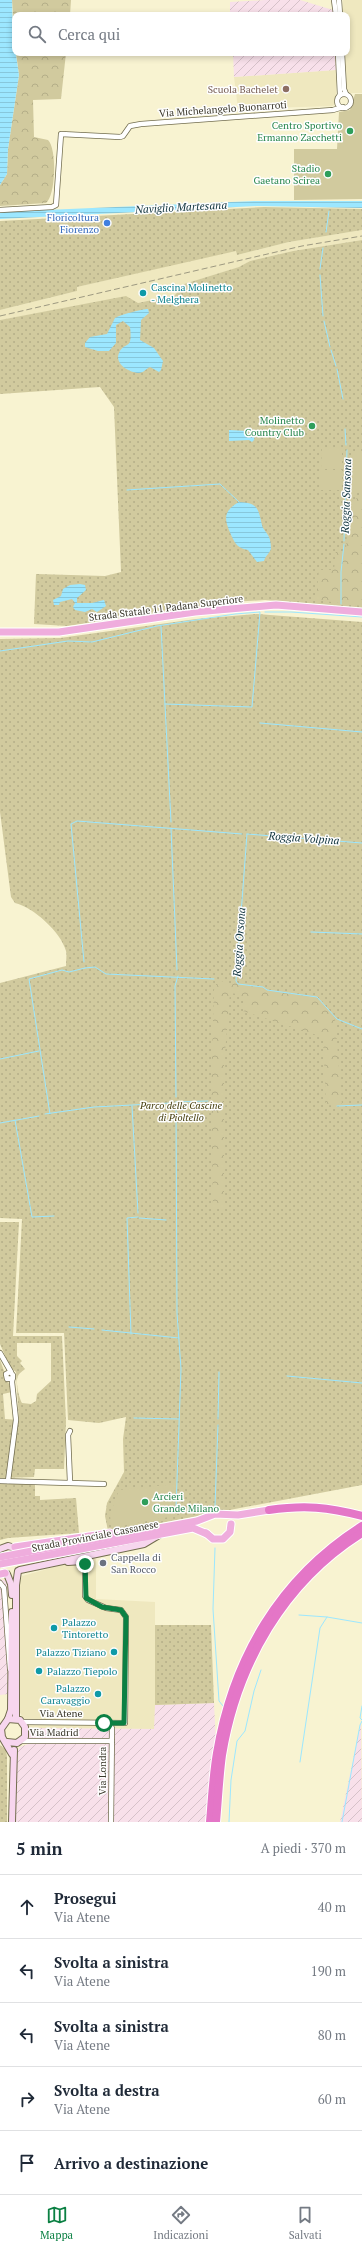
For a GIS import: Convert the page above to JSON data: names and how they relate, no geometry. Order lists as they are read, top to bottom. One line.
{"streets":{"main road":["Strada Statale 11 Padana Superiore","Strada Provinciale Cassanese"],"street":["Via Michelangelo Buonarroti","Via Atene","Via Madrid","Via Londra"]},"crossings":[["Via Atene","Via Madrid"],["Via Madrid","Via Londra"]],"water":["Naviglio Martesana","Roggia Sansona","Roggia Volpina","Roggia Orsona"],"parks":["Parco delle Cascine di Pioltello"],"places":["Scuola Bachelet","Centro Sportivo Ermanno Zacchetti","Stadio Gaetano Scirea","Floricoltura Fiorenzo","Cascina Molinetto - Melghera","Molinetto Country Club","Arcieri Grande Milano","Cappella di San Rocco","Palazzo Tintoretto","Palazzo Tiziano","Palazzo Tiepolo","Palazzo Caravaggio"],"page":{"search":"Cerca qui","heading":["5 min","A piedi · 370 m"],"list":[["Prosegui","Via Atene","40 m"],["Svolta a sinistra","Via Atene","190 m"],["Svolta a sinistra","Via Atene","80 m"],["Svolta a destra","Via Atene","60 m"],"Arrivo a destinazione"],"nav":["Mappa","Indicazioni","Salvati"]}}
